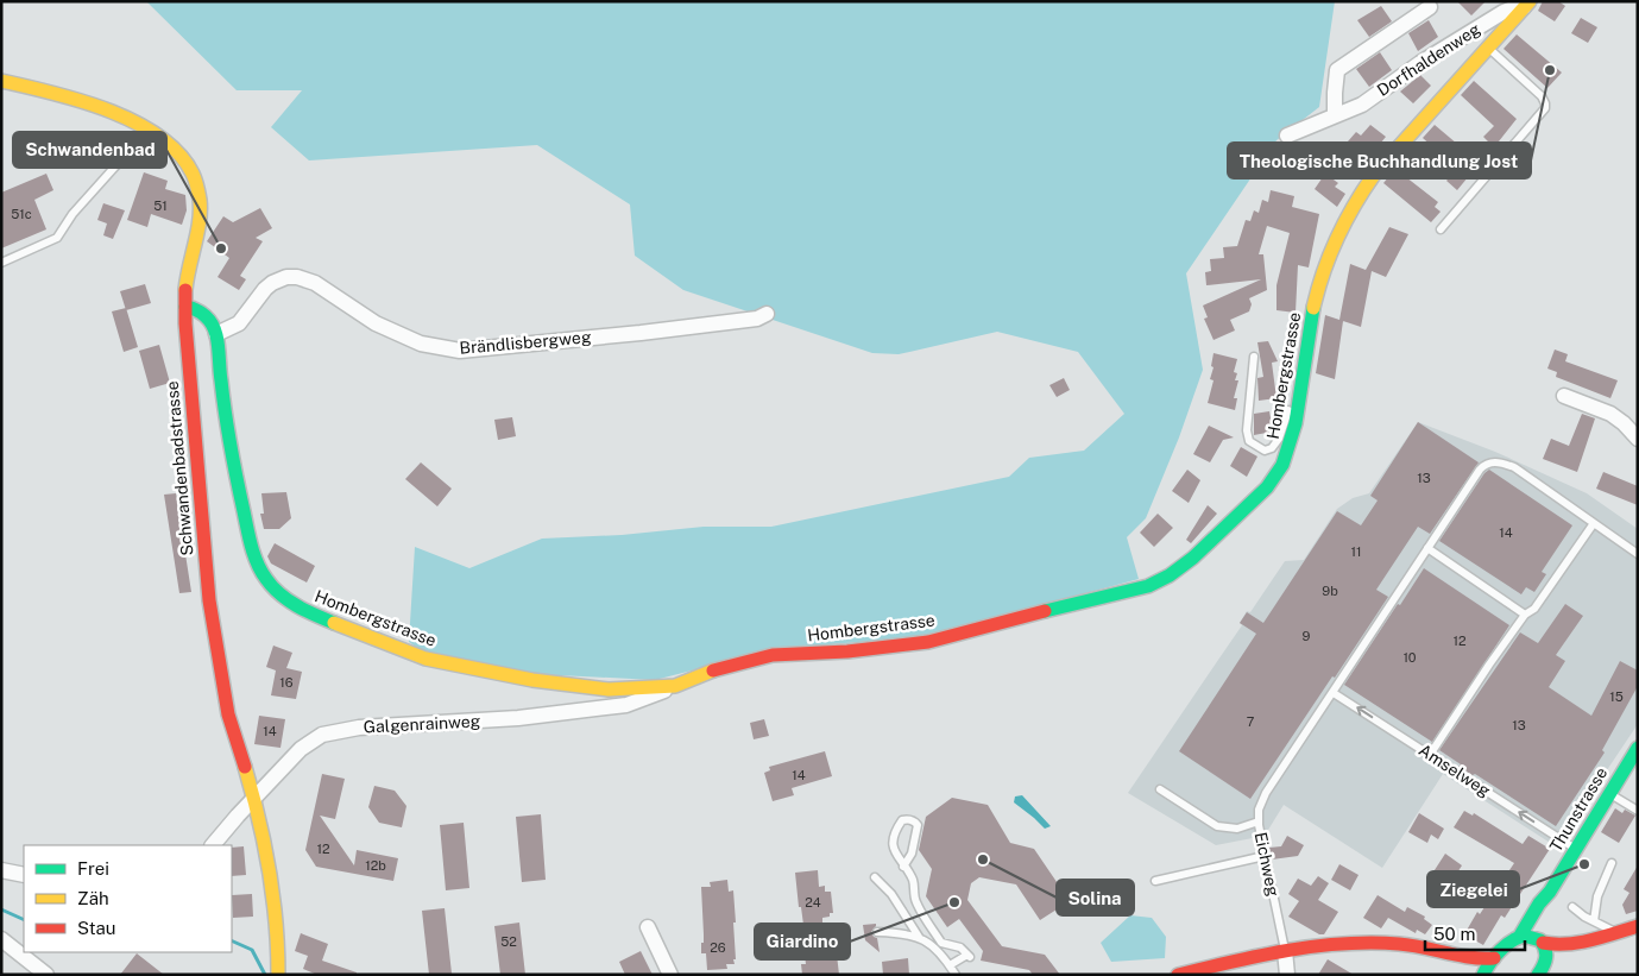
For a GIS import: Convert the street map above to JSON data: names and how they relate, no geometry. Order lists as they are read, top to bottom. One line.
{"streets":{"street":["Dorfhaldenweg","Brändlisbergweg","Hombergstrasse","Schwandenbadstrasse","Galgenrainweg","Thunstrasse"],"lane":["Amselweg","Eichweg"]},"crossings":[["Dorfhaldenweg","Hombergstrasse"],["Brändlisbergweg","Hombergstrasse"],["Hombergstrasse","Galgenrainweg"],["Schwandenbadstrasse","Galgenrainweg"],["Amselweg","Thunstrasse"],["Amselweg","Eichweg"]],"one_way":["Amselweg"],"places":["Theologische Buchhandlung Jost","Schwandenbad","Solina","Ziegelei","Giardino"],"house_numbers":["51","51c","13","14","11","9b","9","12","10","16","15","7","13","14","14","12","12b","24","52","26"],"legend":["Frei","Zäh","Stau"],"scale_bar":"50 m"}
